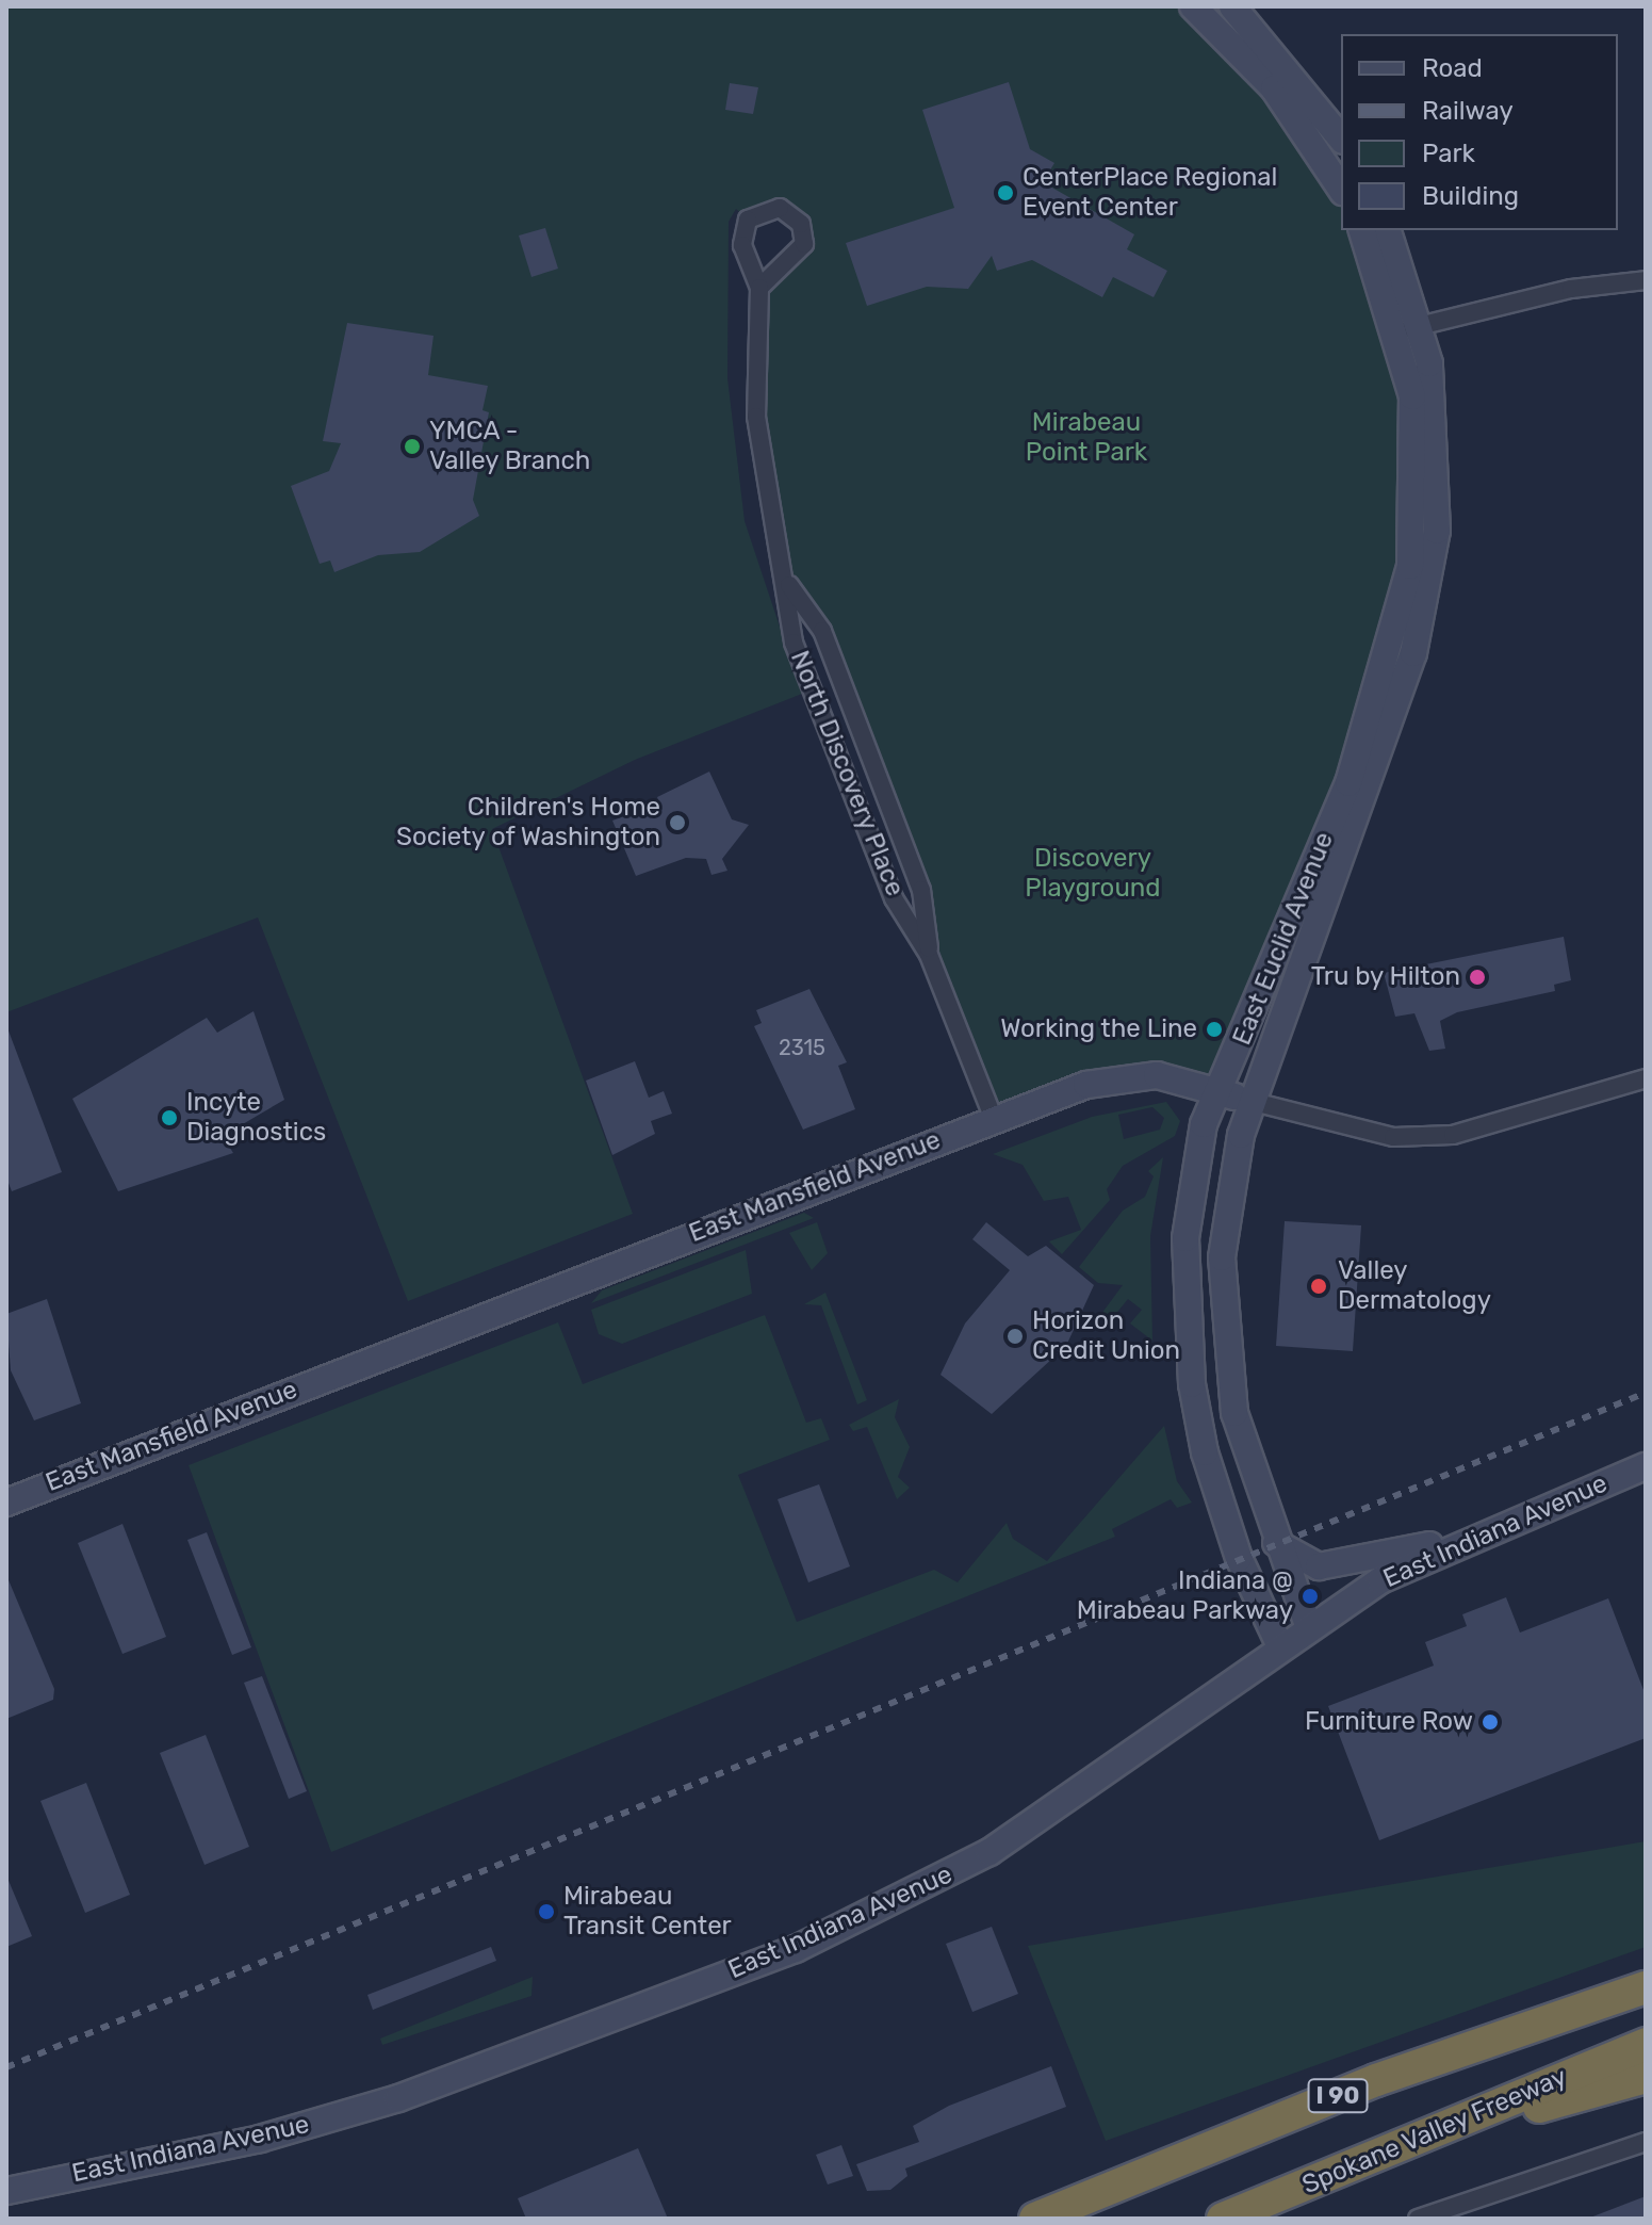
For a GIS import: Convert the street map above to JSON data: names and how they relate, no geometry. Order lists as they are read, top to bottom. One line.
{"streets":{"highway":["I 90","Spokane Valley Freeway"],"street":["North Discovery Place","East Euclid Avenue","East Mansfield Avenue","East Indiana Avenue"]},"crossings":[["North Discovery Place","East Mansfield Avenue"],["East Euclid Avenue","East Mansfield Avenue"],["East Euclid Avenue","East Indiana Avenue"]],"parks":["Mirabeau Point Park","Discovery Playground"],"places":["CenterPlace Regional Event Center","YMCA - Valley Branch","Children's Home Society of Washington","Tru by Hilton","Working the Line","Incyte Diagnostics","Valley Dermatology","Horizon Credit Union","Indiana @ Mirabeau Parkway","Furniture Row","Mirabeau Transit Center"],"house_numbers":["2315"],"legend":["Road","Railway","Park","Building"]}
